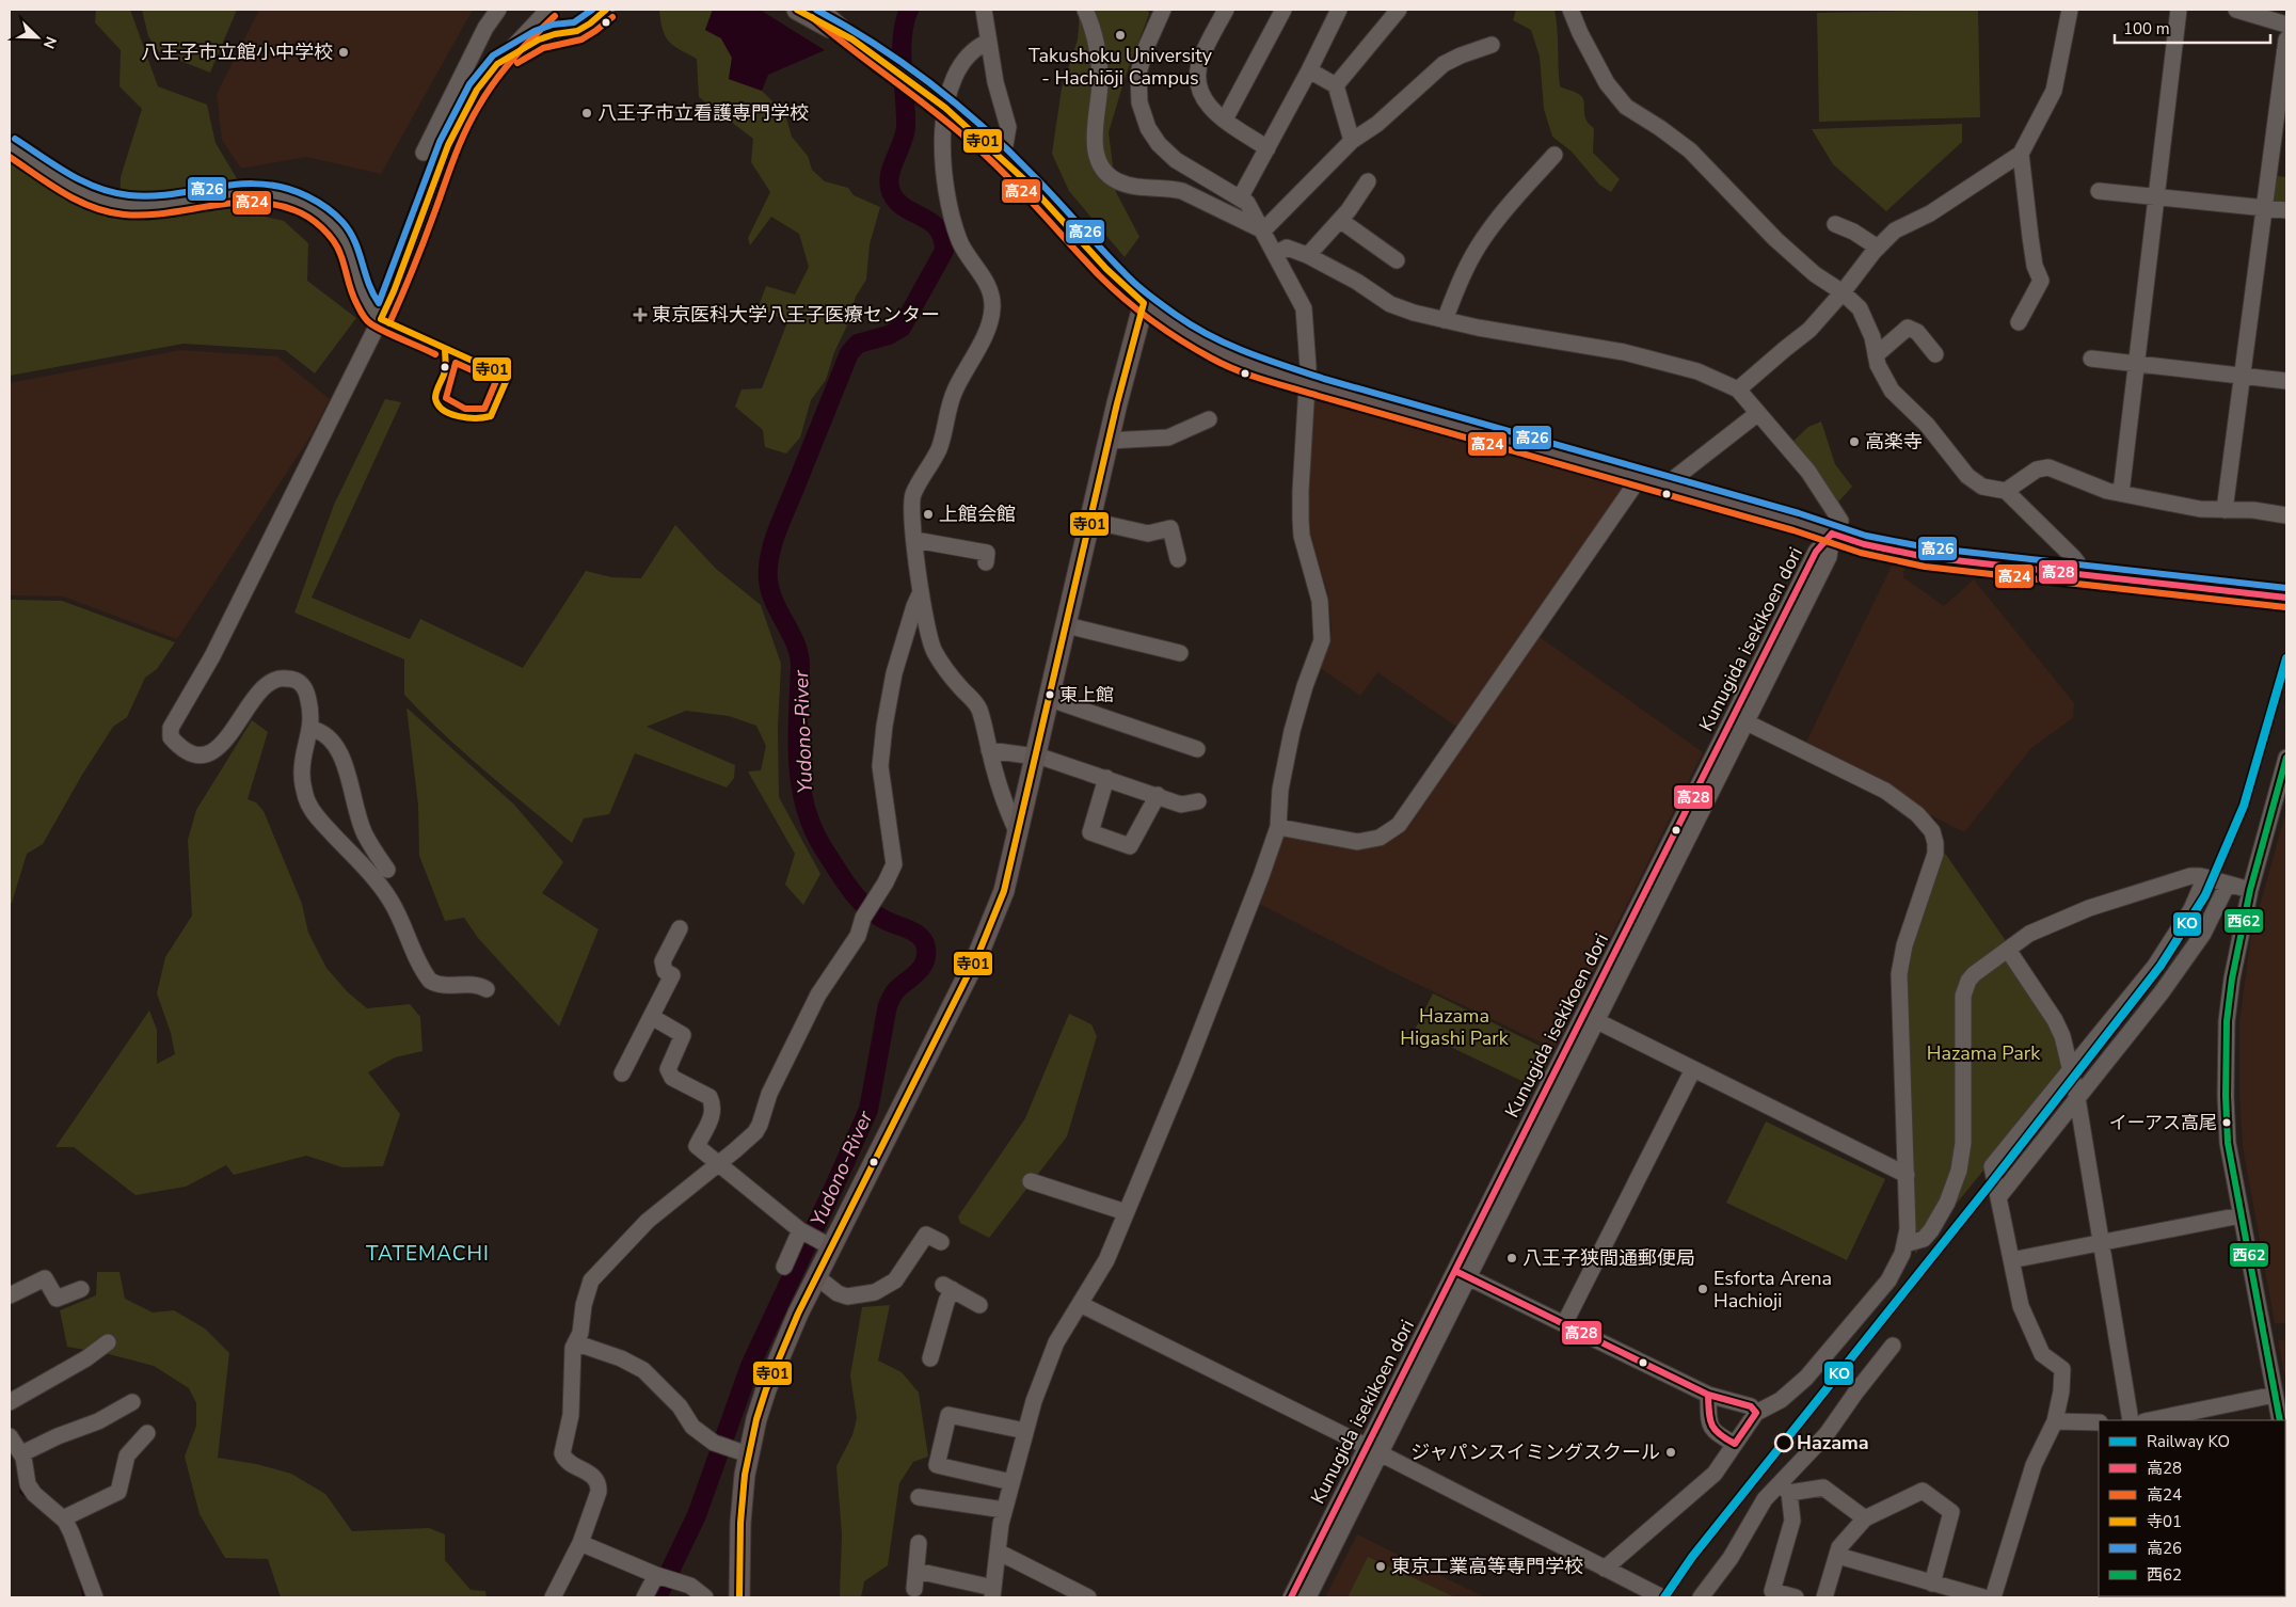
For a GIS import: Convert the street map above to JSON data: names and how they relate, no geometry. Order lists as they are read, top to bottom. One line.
{"streets":{"street":["Kunugida isekikoen dori"]},"districts":["TATEMACHI"],"water":["Yudono-River"],"parks":["Hazama Higashi Park","Hazama Park"],"places":{"other":["Takushoku University - Hachiōji Campus","八王子市立館小中学校","八王子市立看護専門学校","高楽寺","上館会館","東上館","イーアス高尾","八王子狭間通郵便局","Esforta Arena Hachioji","Hazama","ジャパンスイミングスクール","東京工業高等専門学校"],"health":["東京医科大学八王子医療センター"]},"lines":["transit line 寺01","transit line 高26","transit line 高24","transit line 高28","rail line KO","transit line 西62"],"legend":["Railway KO","高28","高24","寺01","高26","西62"],"scale_bar":"100 m","north":"bottom right"}
